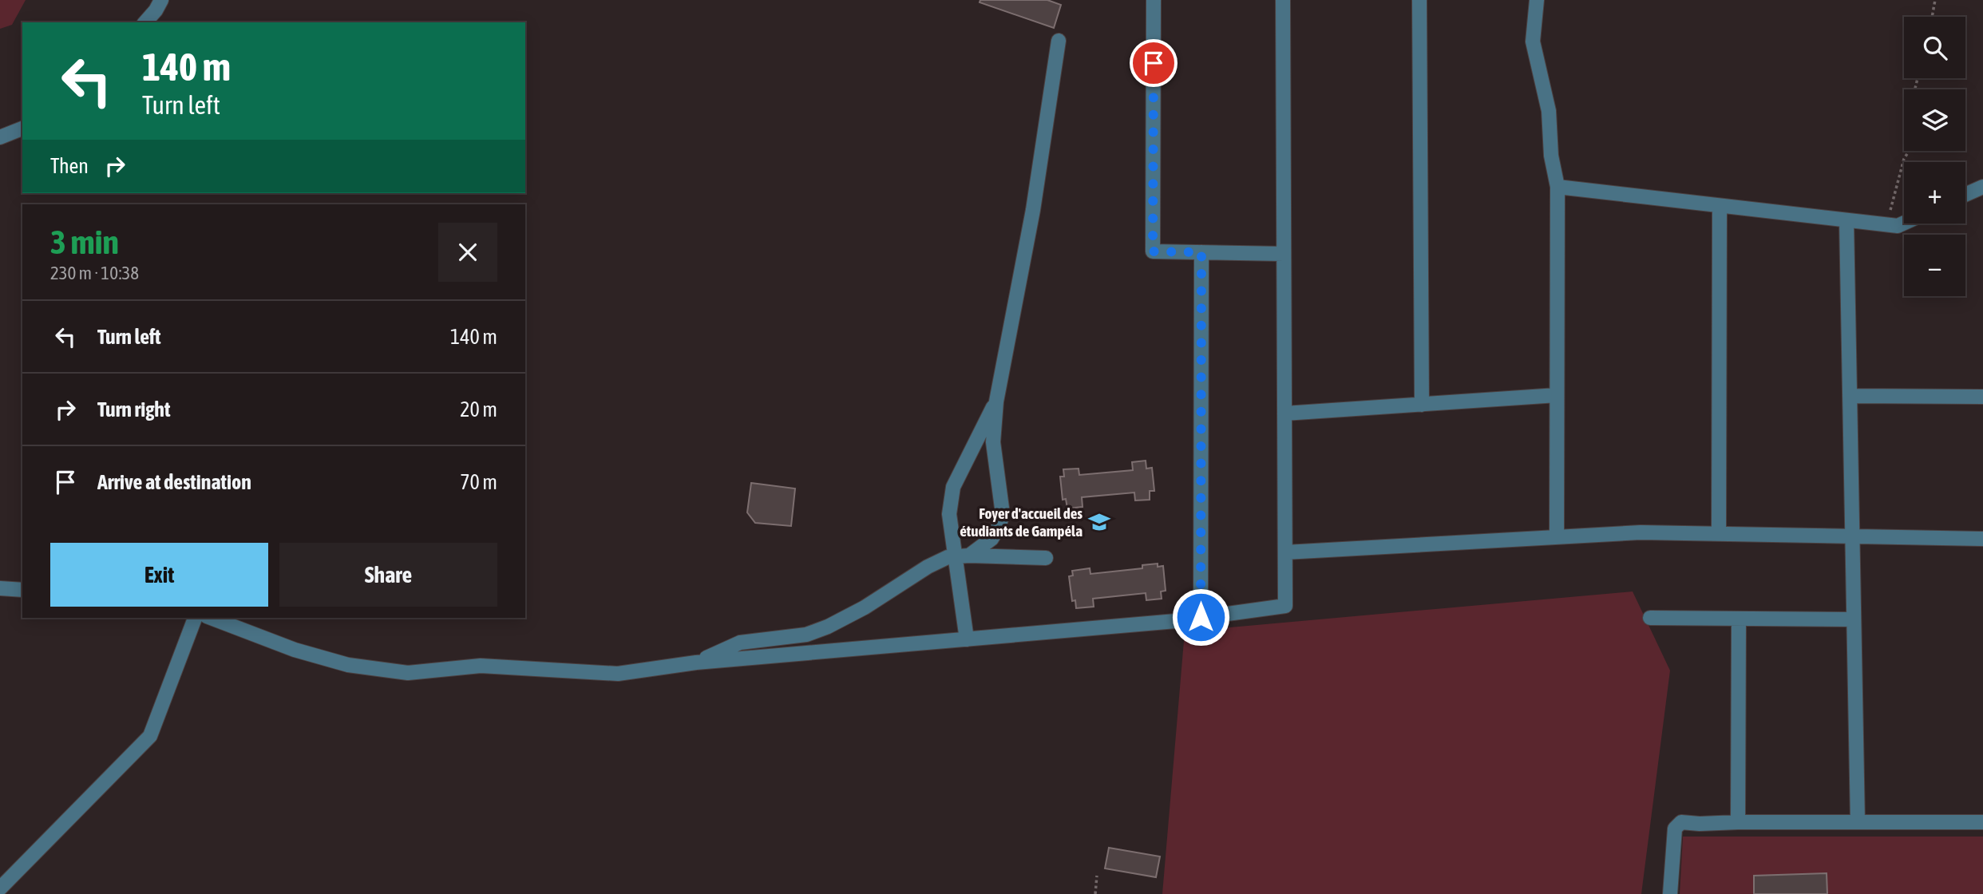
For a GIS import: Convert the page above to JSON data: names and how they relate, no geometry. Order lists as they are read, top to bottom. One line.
{"places":{"school or university":["Foyer d'accueil des étudiants de Gampéla"]},"page":{"map_buttons":["+","−"],"turn":["140 m","Turn left"],"then":"Then","heading":["3 min","230 m · 10:38"],"list":[{"name":"Turn left","value":"140 m"},{"name":"Turn right","value":"20 m"},{"name":"Arrive at destination","value":"70 m"}],"buttons":["Exit","Share"]}}
